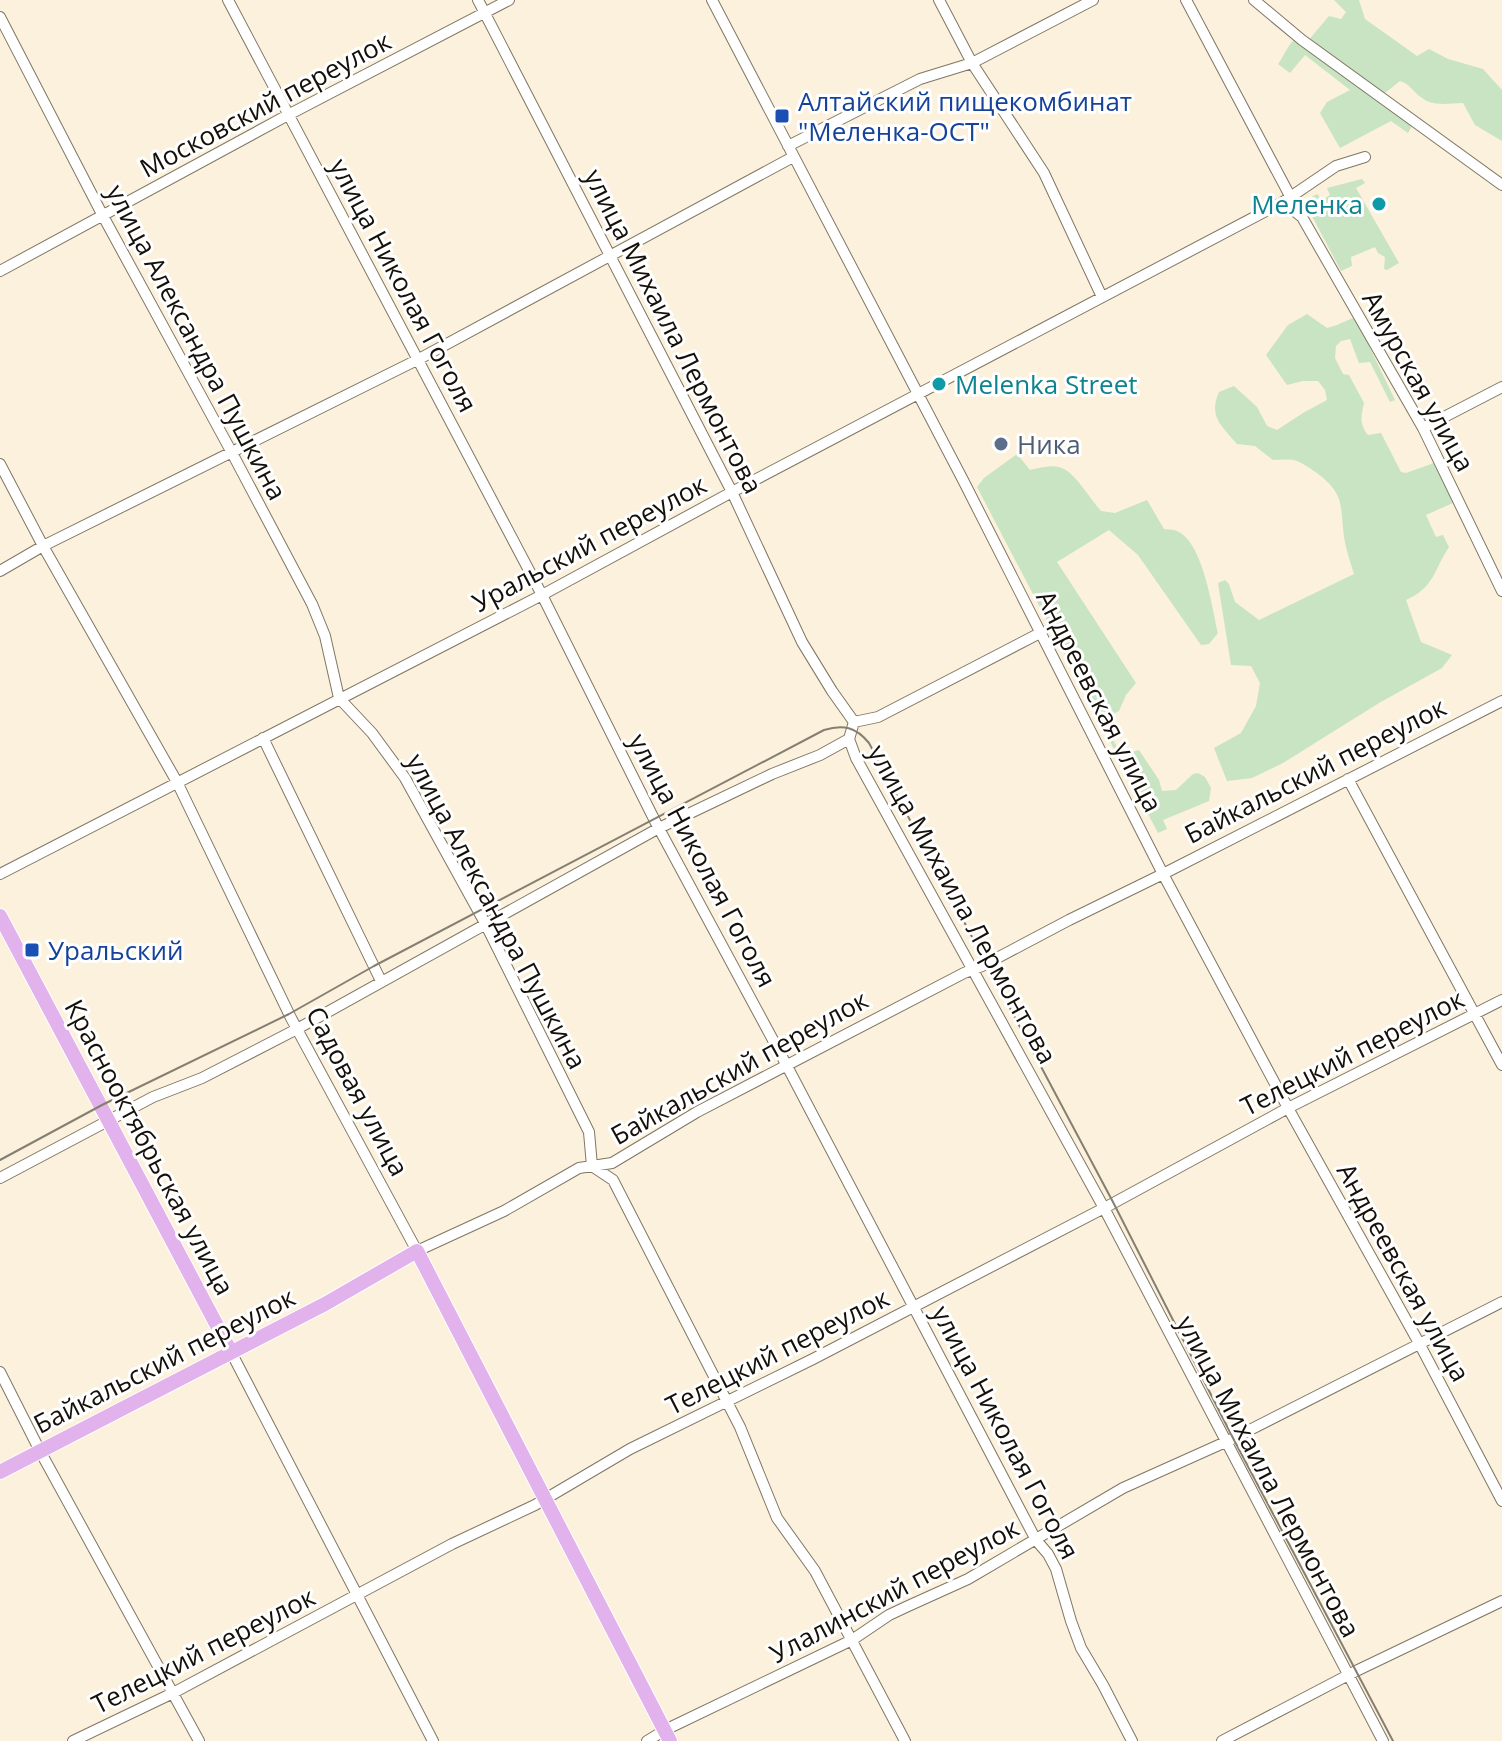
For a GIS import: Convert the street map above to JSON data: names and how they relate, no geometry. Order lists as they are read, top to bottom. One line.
{"streets":{"main road":["Байкальский переулок","Садовая улица","Краснооктябрьская улица"],"street":["Московский переулок","улица Николая Гоголя","улица Михаила Лермонтова","улица Александра Пушкина","Амурская улица","Уральский переулок","Андреевская улица","Телецкий переулок","Улалинский переулок"]},"crossings":[["Московский переулок","улица Николая Гоголя"],["Московский переулок","улица Михаила Лермонтова"],["Московский переулок","улица Александра Пушкина"],["улица Николая Гоголя","Уральский переулок"],["улица Николая Гоголя","Байкальский переулок"],["улица Николая Гоголя","Телецкий переулок"],["улица Николая Гоголя","Улалинский переулок"],["улица Михаила Лермонтова","Уральский переулок"],["улица Михаила Лермонтова","Байкальский переулок"],["улица Михаила Лермонтова","Телецкий переулок"],["улица Михаила Лермонтова","Улалинский переулок"],["улица Александра Пушкина","Уральский переулок"],["улица Александра Пушкина","Байкальский переулок"],["Амурская улица","Уральский переулок"],["Уральский переулок","Андреевская улица"],["Уральский переулок","Садовая улица"],["Андреевская улица","Байкальский переулок"],["Андреевская улица","Телецкий переулок"],["Андреевская улица","Улалинский переулок"],["Байкальский переулок","Садовая улица"],["Байкальский переулок","Краснооктябрьская улица"],["Телецкий переулок","Садовая улица"],["Телецкий переулок","Краснооктябрьская улица"],["Садовая улица","Улалинский переулок"]],"places":{"transit":["Алтайский пищекомбинат \"Меленка-ОСТ\"","Уральский"],"other":["Меленка","Melenka Street","Ника"]}}
